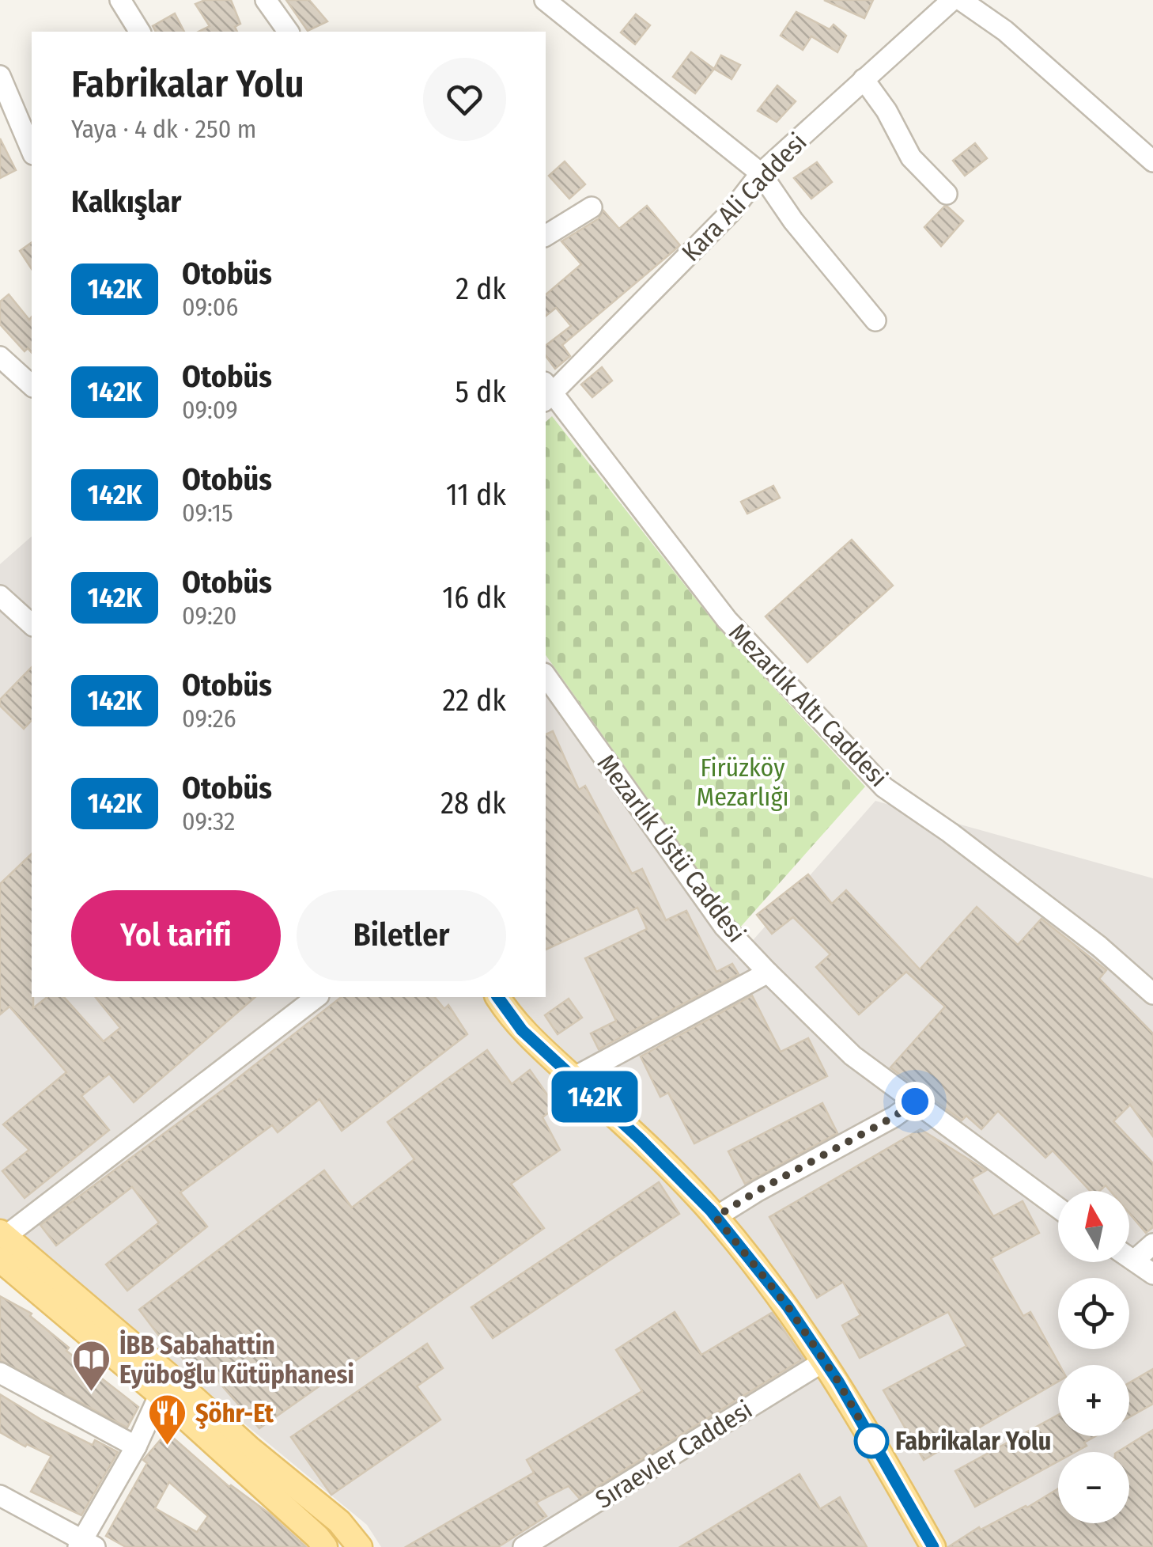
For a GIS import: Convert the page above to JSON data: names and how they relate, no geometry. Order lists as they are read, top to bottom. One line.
{"streets":{"street":["Kara Ali Caddesi","Mezarlık Altı Caddesi","Mezarlık Üstü Caddesi","Sıraevler Caddesi"]},"crossings":[["Kara Ali Caddesi","Mezarlık Altı Caddesi"]],"parks":["Firüzköy Mezarlığı"],"places":{"library":["İBB Sabahattin Eyüboğlu Kütüphanesi"],"other":["Fabrikalar Yolu"],"restaurant":["Şöhr-Et"]},"lines":["bus line 142K"],"north":"top","page":{"on_map":"142K","heading":[["Fabrikalar Yolu","Yaya · 4 dk · 250 m"],"Kalkışlar"],"list":[{"mark":"142K","name":"Otobüs","note":"09:06","value":"2 dk"},{"mark":"142K","name":"Otobüs","note":"09:09","value":"5 dk"},{"mark":"142K","name":"Otobüs","note":"09:15","value":"11 dk"},{"mark":"142K","name":"Otobüs","note":"09:20","value":"16 dk"},{"mark":"142K","name":"Otobüs","note":"09:26","value":"22 dk"},{"mark":"142K","name":"Otobüs","note":"09:32","value":"28 dk"}],"buttons":["Yol tarifi","Biletler"],"map_buttons":["+","−"]}}
